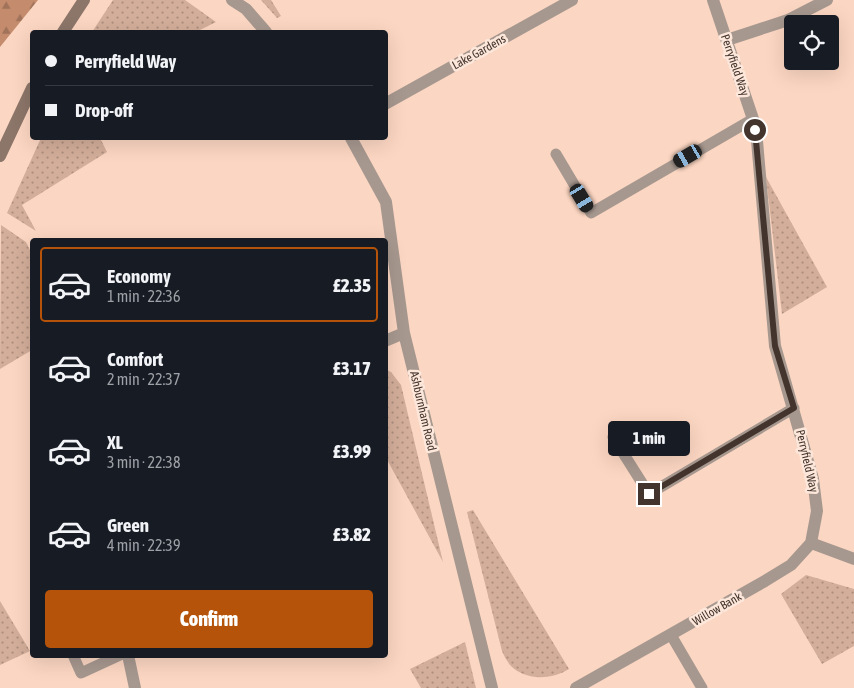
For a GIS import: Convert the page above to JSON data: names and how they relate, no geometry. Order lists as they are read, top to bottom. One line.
{"streets":{"street":["Lake Gardens","Perryfield Way","Ashburnham Road","Willow Bank"]},"crossings":[["Perryfield Way","Willow Bank"]],"page":{"banner":["Perryfield Way","Drop-off"],"list":[{"name":"Economy","note":"1 min · 22:36","value":"£2.35"},{"name":"Comfort","note":"2 min · 22:37","value":"£3.17"},{"name":"XL","note":"3 min · 22:38","value":"£3.99"},{"name":"Green","note":"4 min · 22:39","value":"£3.82"}],"bubble":"1 min","buttons":"Confirm"}}
